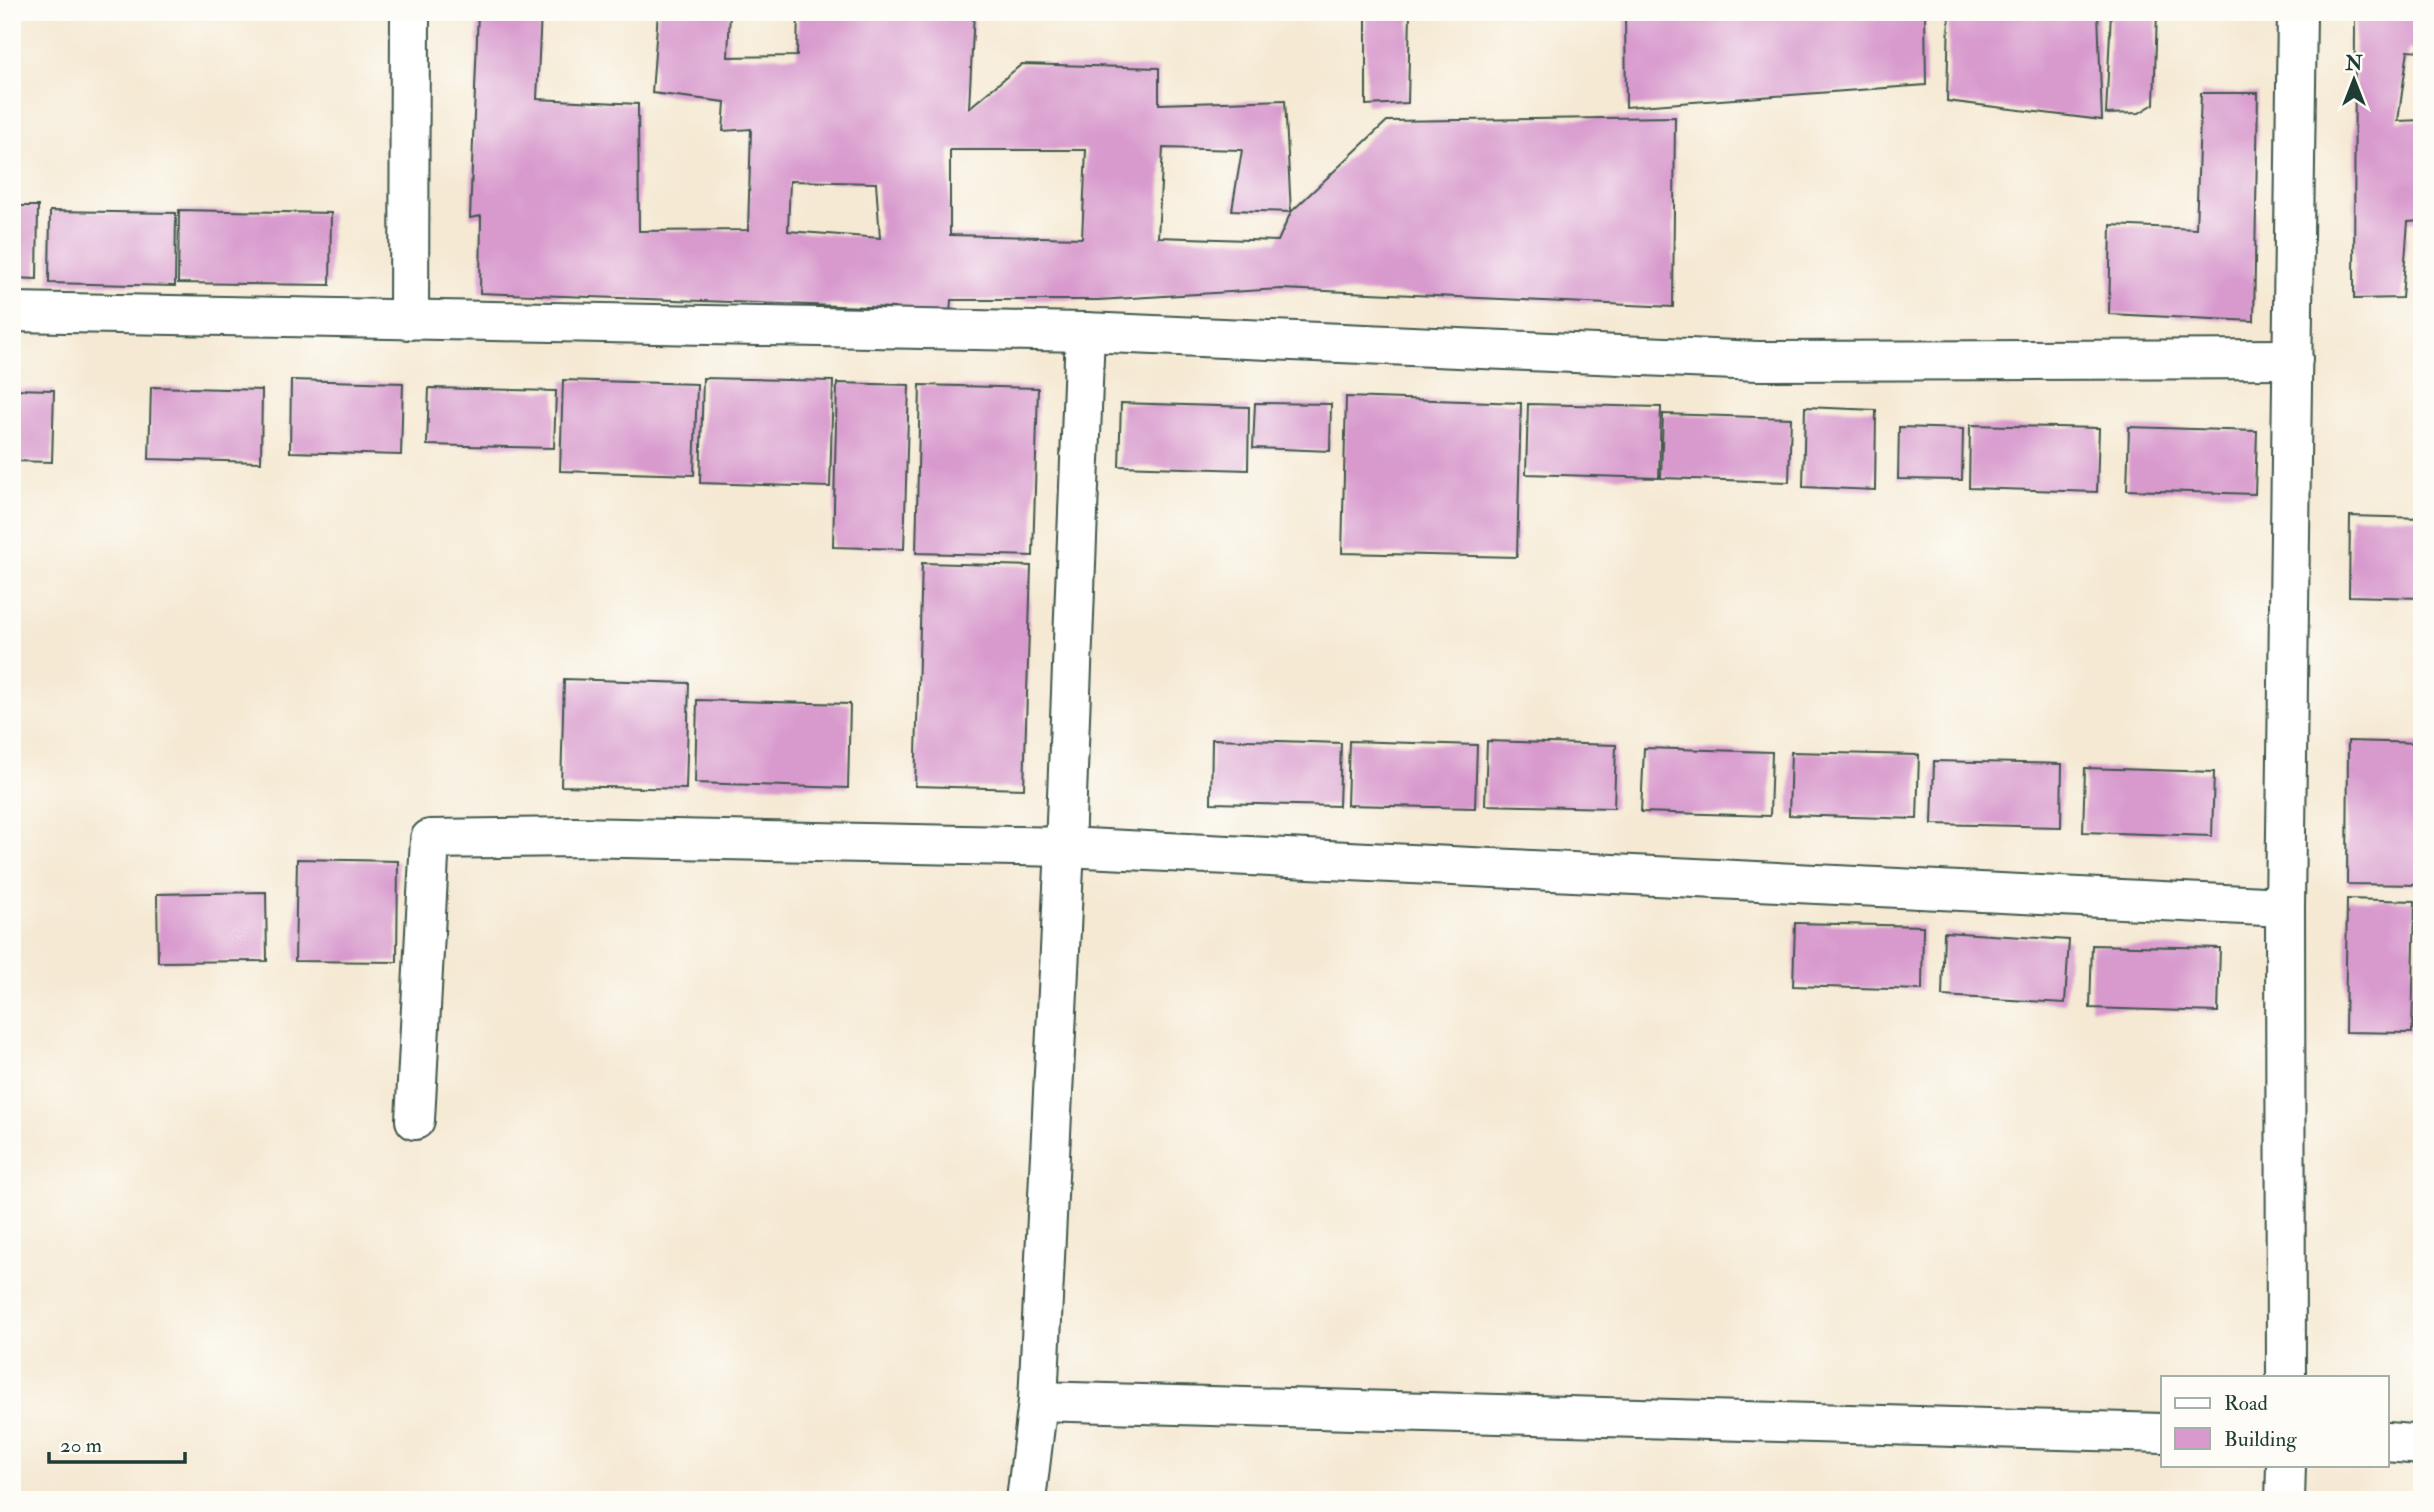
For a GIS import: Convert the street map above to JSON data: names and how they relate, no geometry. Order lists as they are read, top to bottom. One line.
{"legend":["Road","Building"],"scale_bar":"20 m","north":"top"}
